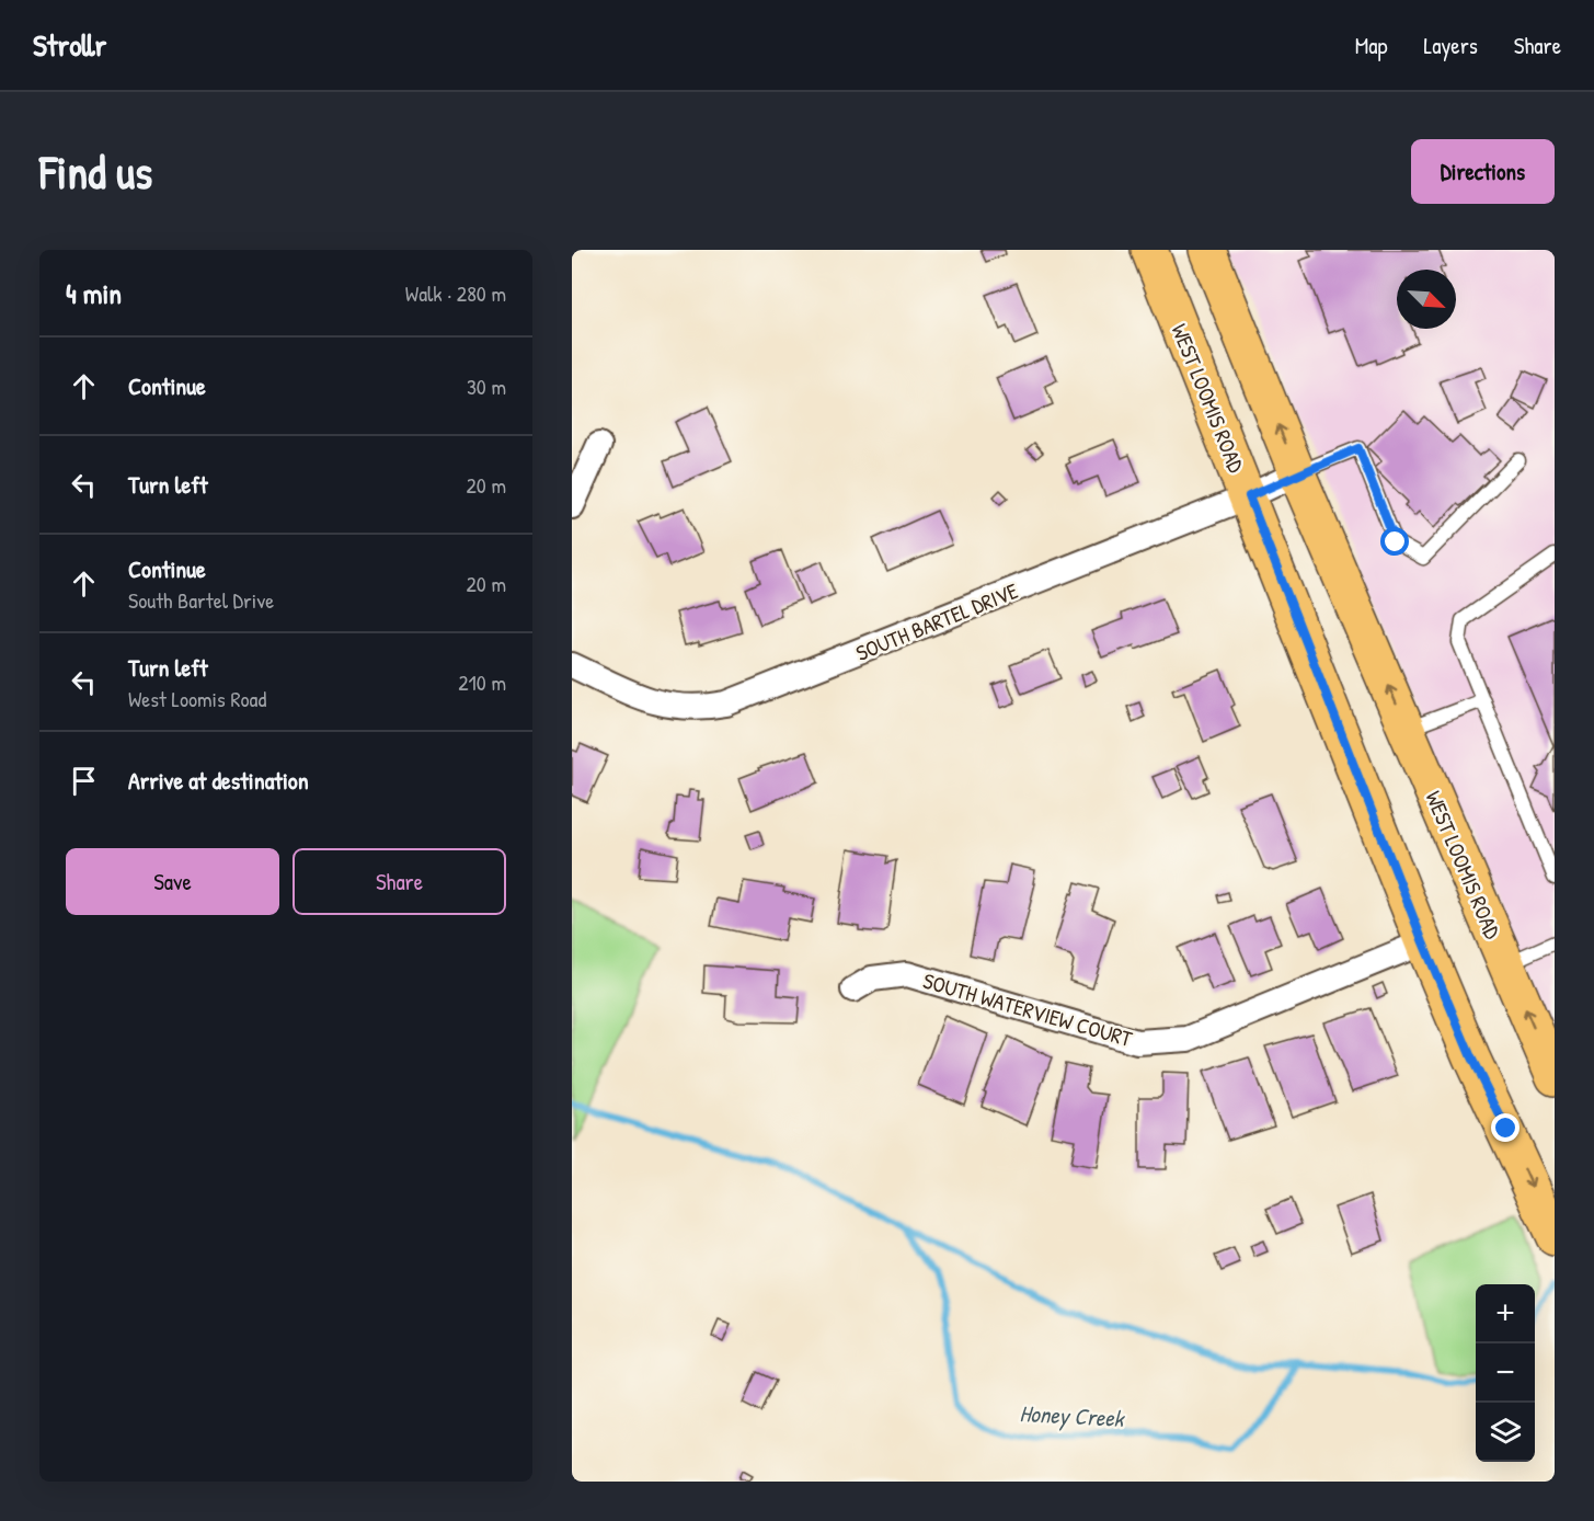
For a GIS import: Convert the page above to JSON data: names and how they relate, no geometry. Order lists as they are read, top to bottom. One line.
{"streets":{"main road":["WEST LOOMIS ROAD"],"street":["SOUTH BARTEL DRIVE","SOUTH WATERVIEW COURT"]},"crossings":[["WEST LOOMIS ROAD","SOUTH BARTEL DRIVE"],["WEST LOOMIS ROAD","SOUTH WATERVIEW COURT"]],"water":["Honey Creek"],"north":"bottom right","page":{"header":"Strollr","nav":["Map","Layers","Share"],"buttons":["Directions",["Save","Share"]],"title":"Find us","heading":["4 min","Walk · 280 m"],"list":[["Continue","30 m"],["Turn left","20 m"],["Continue","South Bartel Drive","20 m"],["Turn left","West Loomis Road","210 m"],"Arrive at destination"],"map_buttons":["+","−"]}}
